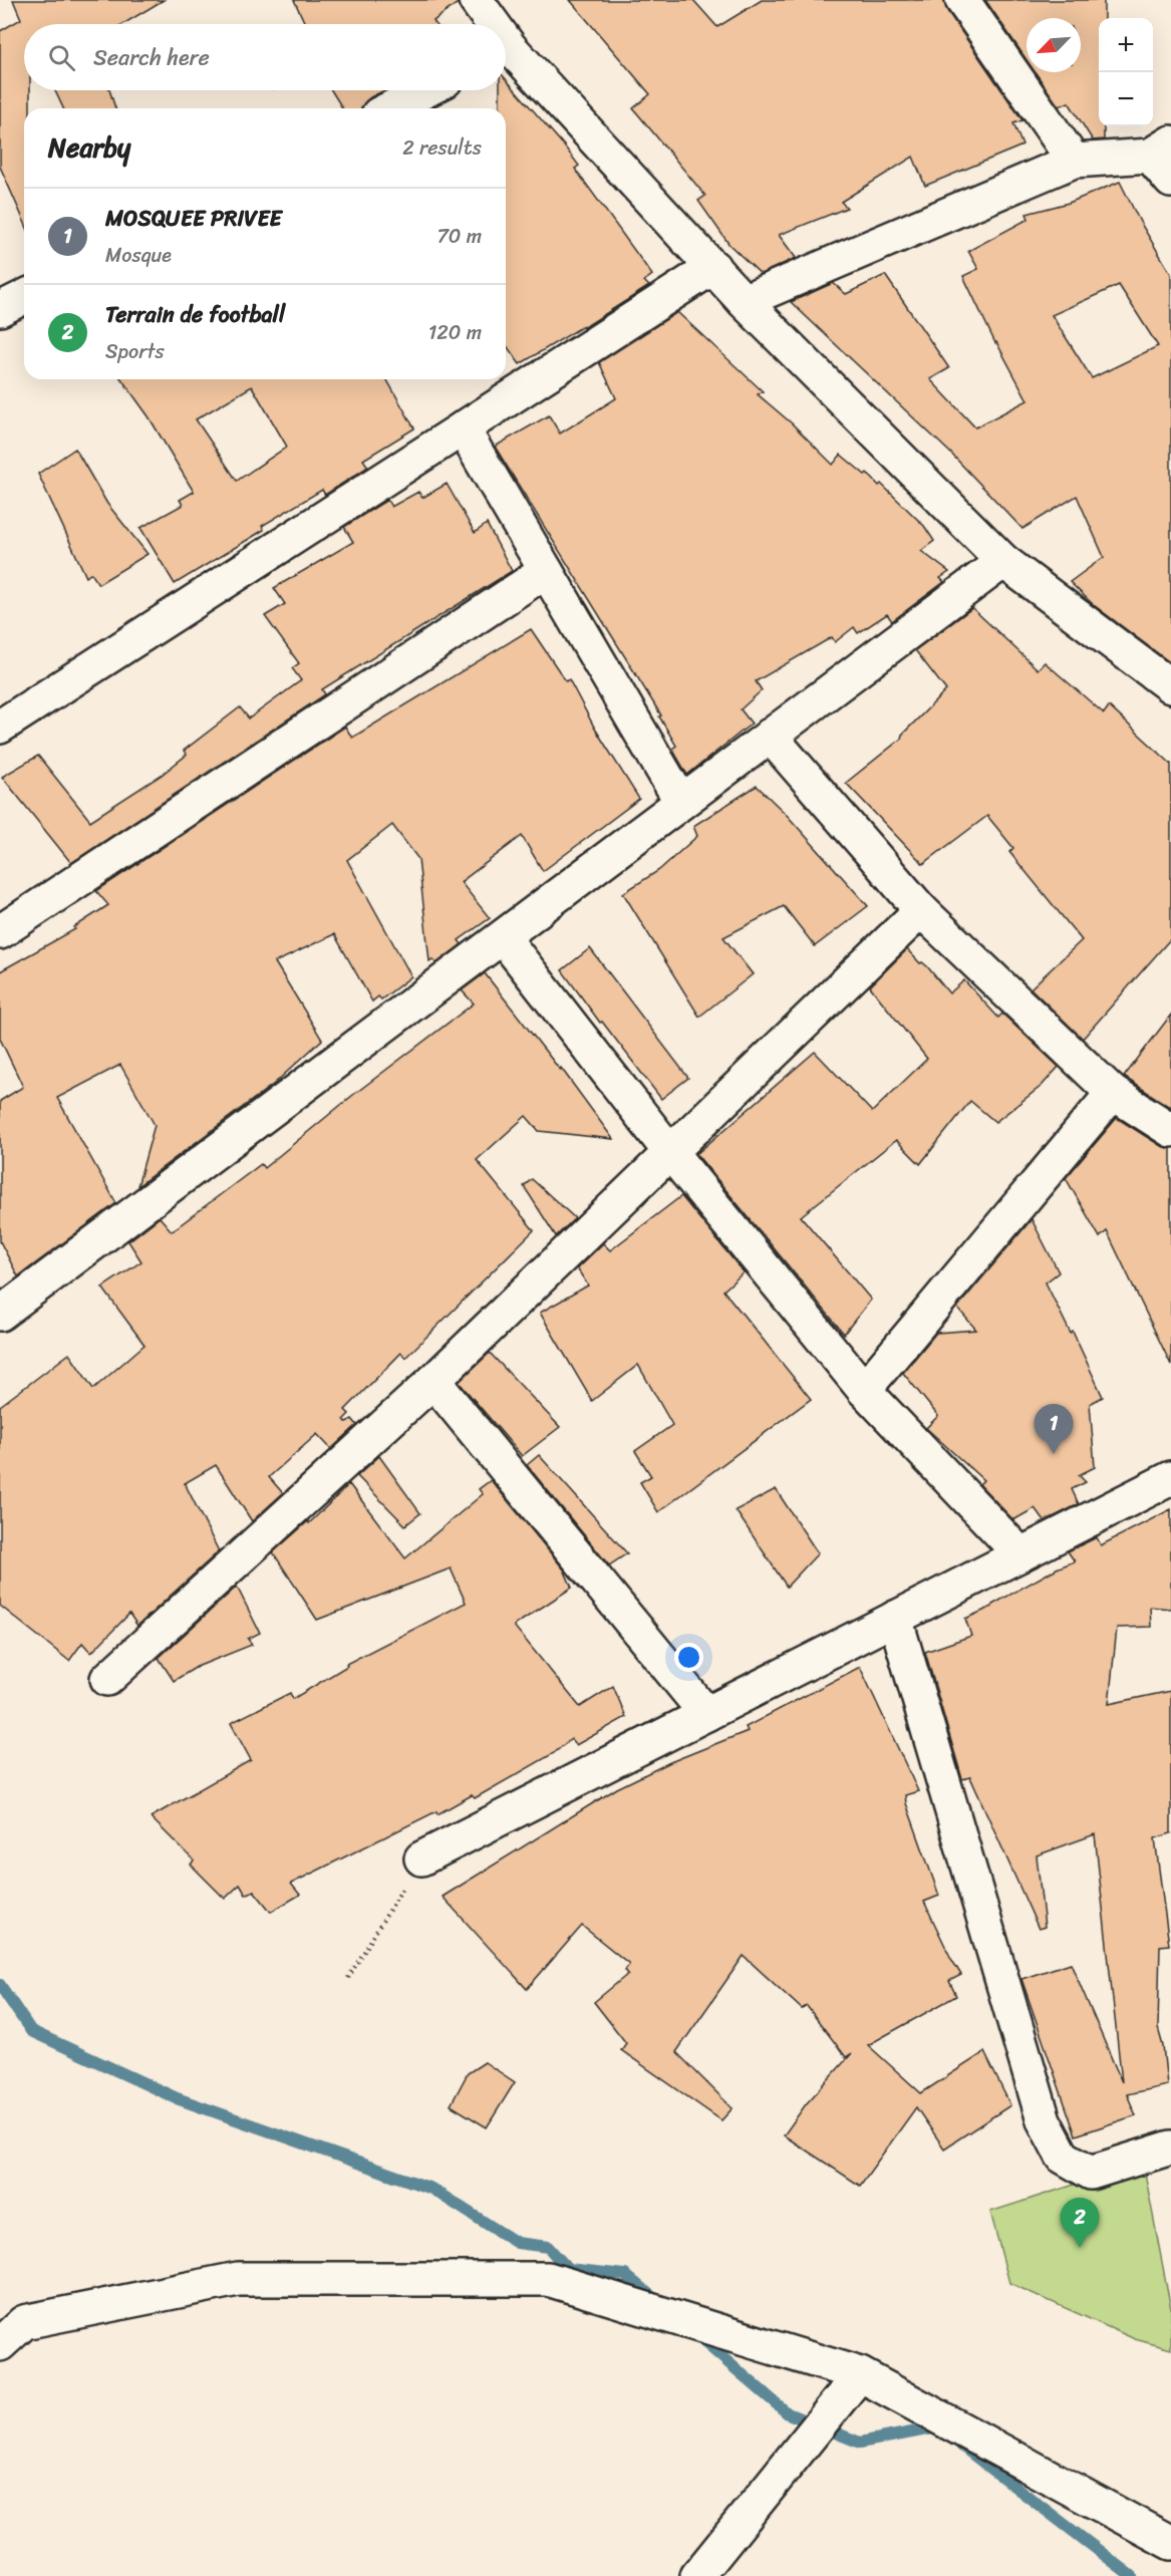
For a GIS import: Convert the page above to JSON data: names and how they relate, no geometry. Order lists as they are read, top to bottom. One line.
{"north":"bottom left","page":{"map_buttons":["+","−"],"search":"Search here","heading":["Nearby","2 results"],"list":[{"mark":"1","name":"MOSQUEE PRIVEE","note":"Mosque","value":"70 m"},{"mark":"2","name":"Terrain de football","note":"Sports","value":"120 m"}],"pins":["1","2"]}}
